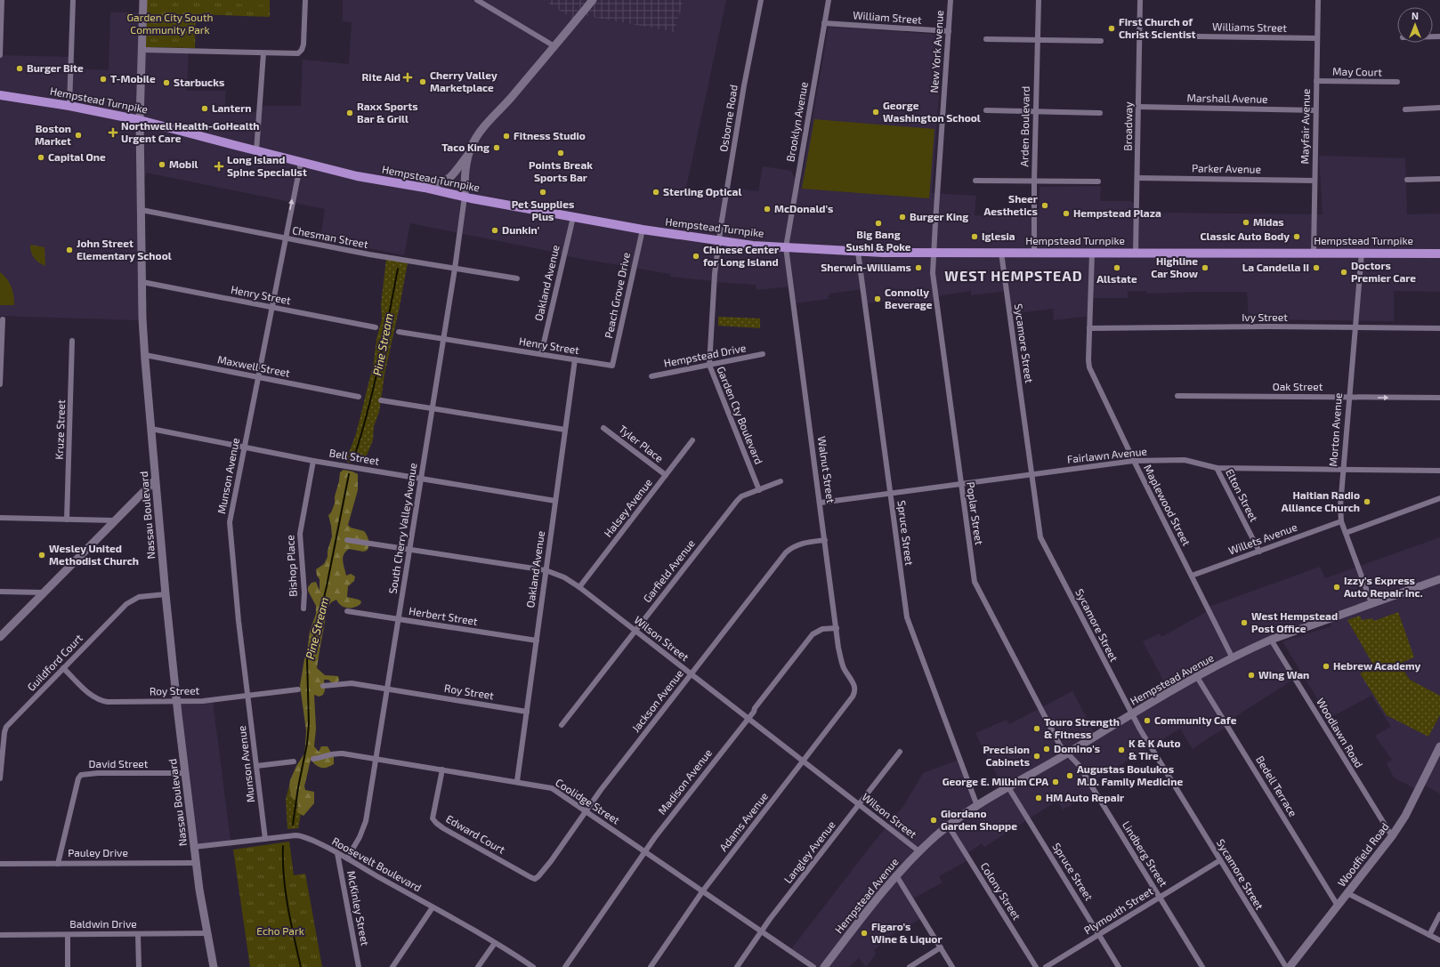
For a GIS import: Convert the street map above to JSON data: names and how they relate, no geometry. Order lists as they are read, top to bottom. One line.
{"streets":{"main road":["Hempstead Turnpike","Nassau Boulevard","Hempstead Avenue","Woodfield Road"],"street":["William Street","Williams Street","New York Avenue","May Court","Marshall Avenue","Osborne Road","Brooklyn Avenue","Arden Boulevard","Broadway","Mayfair Avenue","Parker Avenue","Chesman Street","Oakland Avenue","Henry Street","Peach Grove Drive","Ivy Street","Sycamore Street","Hempstead Drive","Maxwell Street","Oak Street","Garden Cty Boulevard","Kruze Street","Morton Avenue","Tyler Place","Fairlawn Avenue","Bell Street","Walnut Street","Munson Avenue","Elton Street","Maplewood Street","Halsey Avenue","Poplar Street","South Cherry Valley Avenue","Spruce Street","Willets Avenue","Bishop Place","Garfield Avenue","Herbert Street","Wilson Street","Guildford Court","Roy Street","Jackson Avenue","Woodlawn Road","David Street","Madison Avenue","Bedell Terrace","Coolidge Street","Adams Avenue","Edward Court","Langley Avenue","Pauley Drive","Lindberg Street","Roosevelt Boulevard","Colony Street","McKinley Street","Plymouth Street","Baldwin Drive"]},"crossings":[["William Street","New York Avenue"],["William Street","Brooklyn Avenue"],["Williams Street","Broadway"],["Williams Street","Mayfair Avenue"],["New York Avenue","Hempstead Turnpike"],["New York Avenue","Poplar Street"],["May Court","Mayfair Avenue"],["Marshall Avenue","Broadway"],["Marshall Avenue","Mayfair Avenue"],["Hempstead Turnpike","Osborne Road"],["Hempstead Turnpike","Brooklyn Avenue"],["Hempstead Turnpike","Arden Boulevard"],["Hempstead Turnpike","Broadway"],["Hempstead Turnpike","Mayfair Avenue"],["Hempstead Turnpike","Oakland Avenue"],["Hempstead Turnpike","Peach Grove Drive"],["Hempstead Turnpike","Sycamore Street"],["Hempstead Turnpike","Garden Cty Boulevard"],["Hempstead Turnpike","Morton Avenue"],["Hempstead Turnpike","Walnut Street"],["Hempstead Turnpike","Munson Avenue"],["Hempstead Turnpike","Maplewood Street"],["Hempstead Turnpike","Poplar Street"],["Hempstead Turnpike","Nassau Boulevard"],["Hempstead Turnpike","South Cherry Valley Avenue"],["Hempstead Turnpike","Spruce Street"],["Osborne Road","Garden Cty Boulevard"],["Brooklyn Avenue","Walnut Street"],["Broadway","Parker Avenue"],["Mayfair Avenue","Parker Avenue"],["Chesman Street","Munson Avenue"],["Chesman Street","Nassau Boulevard"],["Chesman Street","South Cherry Valley Avenue"],["Oakland Avenue","Henry Street"],["Oakland Avenue","Bell Street"],["Oakland Avenue","Herbert Street"],["Oakland Avenue","Wilson Street"],["Oakland Avenue","Roy Street"],["Oakland Avenue","Coolidge Street"],["Henry Street","Peach Grove Drive"],["Henry Street","Munson Avenue"],["Henry Street","Nassau Boulevard"],["Henry Street","South Cherry Valley Avenue"],["Ivy Street","Morton Avenue"],["Ivy Street","Maplewood Street"],["Sycamore Street","Fairlawn Avenue"],["Sycamore Street","Hempstead Avenue"],["Sycamore Street","Woodfield Road"],["Sycamore Street","Plymouth Street"],["Hempstead Drive","Garden Cty Boulevard"],["Maxwell Street","Munson Avenue"],["Maxwell Street","Nassau Boulevard"],["Oak Street","Morton Avenue"],["Garden Cty Boulevard","Garfield Avenue"],["Morton Avenue","Fairlawn Avenue"],["Morton Avenue","Willets Avenue"],["Morton Avenue","Hempstead Avenue"],["Tyler Place","Halsey Avenue"],["Fairlawn Avenue","Walnut Street"],["Fairlawn Avenue","Elton Street"],["Fairlawn Avenue","Maplewood Street"],["Fairlawn Avenue","Poplar Street"],["Fairlawn Avenue","Spruce Street"],["Bell Street","Munson Avenue"],["Bell Street","Nassau Boulevard"],["Bell Street","South Cherry Valley Avenue"],["Bell Street","Bishop Place"],["Walnut Street","Jackson Avenue"],["Walnut Street","Madison Avenue"],["Walnut Street","Adams Avenue"],["Munson Avenue","Roy Street"],["Munson Avenue","Roosevelt Boulevard"],["Elton Street","Willets Avenue"],["Maplewood Street","Willets Avenue"],["Maplewood Street","Hempstead Avenue"],["Halsey Avenue","Wilson Street"],["Poplar Street","Hempstead Avenue"],["Poplar Street","Lindberg Street"],["Nassau Boulevard","Guildford Court"],["Nassau Boulevard","Roy Street"],["Nassau Boulevard","David Street"],["Nassau Boulevard","Pauley Drive"],["Nassau Boulevard","Roosevelt Boulevard"],["Nassau Boulevard","Baldwin Drive"],["South Cherry Valley Avenue","Herbert Street"],["South Cherry Valley Avenue","Wilson Street"],["South Cherry Valley Avenue","Roy Street"],["South Cherry Valley Avenue","Coolidge Street"],["South Cherry Valley Avenue","Roosevelt Boulevard"],["Spruce Street","Hempstead Avenue"],["Spruce Street","Plymouth Street"],["Garfield Avenue","Wilson Street"],["Wilson Street","Hempstead Avenue"],["Wilson Street","Jackson Avenue"],["Wilson Street","Madison Avenue"],["Wilson Street","Adams Avenue"],["Wilson Street","Langley Avenue"],["Guildford Court","Roy Street"],["Hempstead Avenue","Woodlawn Road"],["Hempstead Avenue","Bedell Terrace"],["Hempstead Avenue","Lindberg Street"],["Hempstead Avenue","Colony Street"],["Jackson Avenue","Coolidge Street"],["Jackson Avenue","Edward Court"],["Woodlawn Road","Woodfield Road"],["David Street","Pauley Drive"],["Madison Avenue","Coolidge Street"],["Bedell Terrace","Woodfield Road"],["Coolidge Street","Adams Avenue"],["Coolidge Street","Edward Court"],["Coolidge Street","Langley Avenue"],["Lindberg Street","Plymouth Street"],["Roosevelt Boulevard","McKinley Street"]],"districts":["WEST HEMPSTEAD"],"water":["Pine Stream"],"parks":["Garden City South Community Park","Echo Park"],"places":{"other":["First Church of Christ Scientist","Burger Bite","T-Mobile","Cherry Valley Marketplace","Starbucks","Lantern","George Washington School","Raxx Sports Bar & Grill","Boston Market","Fitness Studio","Taco King","Points Break Sports Bar","Capital One","Mobil","Pet Supplies Plus","Sterling Optical","Sheer Aesthetics","McDonald's","Hempstead Plaza","Burger King","Midas","Big Bang Sushi & Poke","Dunkin'","Iglesia","Classic Auto Body","John Street Elementary School","Chinese Center for Long Island","Sherwin-Williams","Allstate","Highline Car Show","La Candella II","Doctors Premier Care","Connolly Beverage","Haitian Radio Alliance Church","Wesley United Methodist Church","Izzy's Express Auto Repair Inc.","West Hempstead Post Office","Hebrew Academy","Wing Wan","Community Cafe","Touro Strength & Fitness","Domino's","K & K Auto & Tire","Precision Cabinets","Augustas Boulukos M.D. Family Medicine","George E. Milhim CPA","HM Auto Repair","Giordano Garden Shoppe","Figaro’s Wine & Liquor"],"health":["Rite Aid","Northwell Health-GoHealth Urgent Care","Long Island Spine Specialist"]},"north":"top"}
